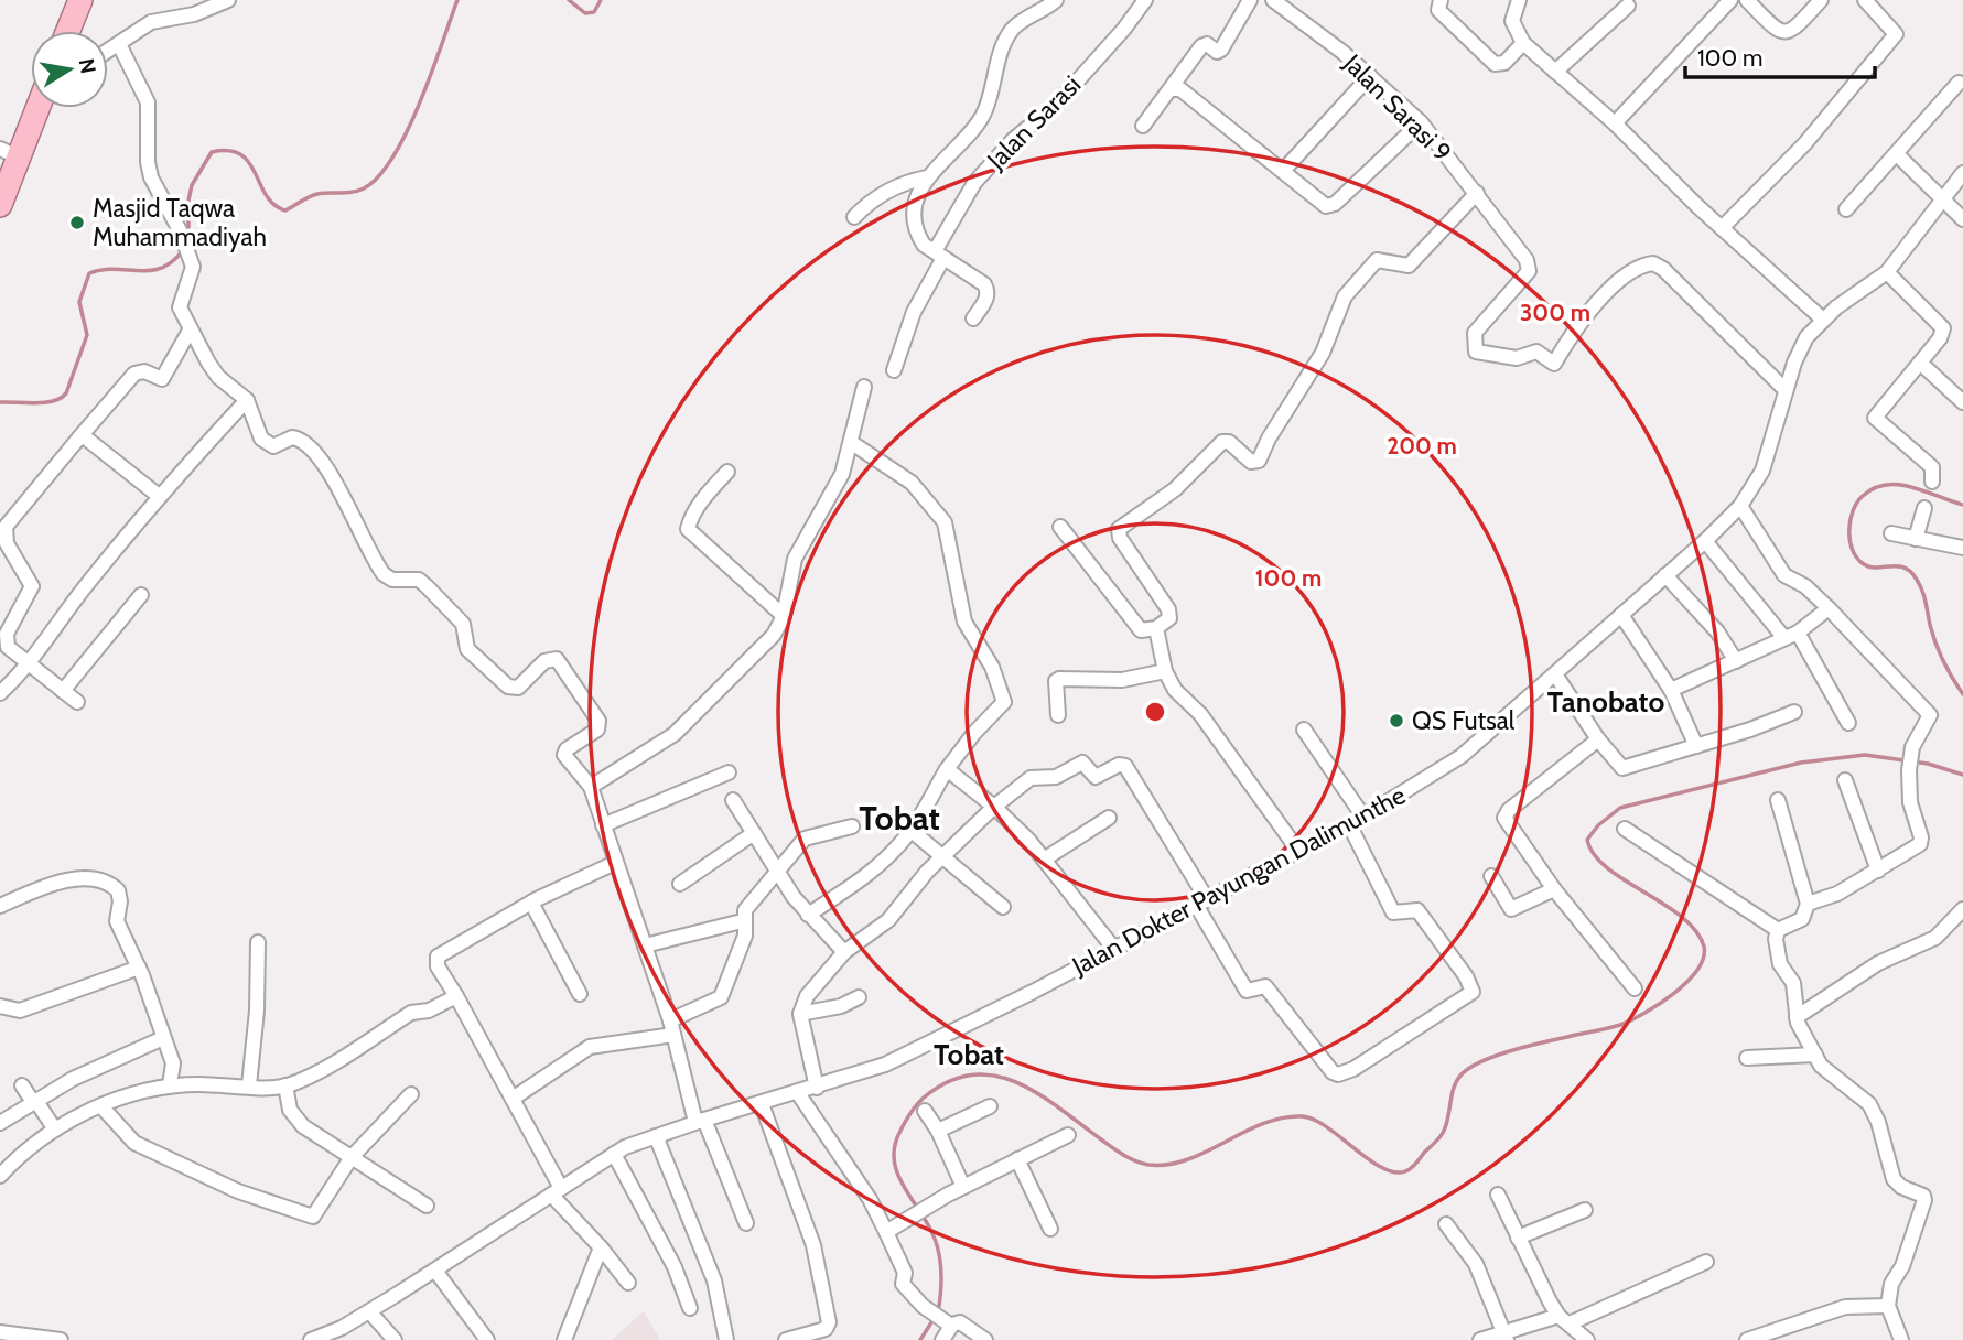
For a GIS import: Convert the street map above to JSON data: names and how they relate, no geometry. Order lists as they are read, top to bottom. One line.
{"streets":{"street":["Jalan Sarasi 9","Jalan Sarasi","Jalan Dokter Payungan Dalimunthe"]},"crossings":[["Jalan Sarasi 9","Jalan Dokter Payungan Dalimunthe"]],"districts":["Tanobato","Tobat","Tobat"],"places":["Masjid Taqwa Muhammadiyah","QS Futsal"],"scale_bar":"100 m","north":"right","rings":["300 m","200 m","100 m"]}
